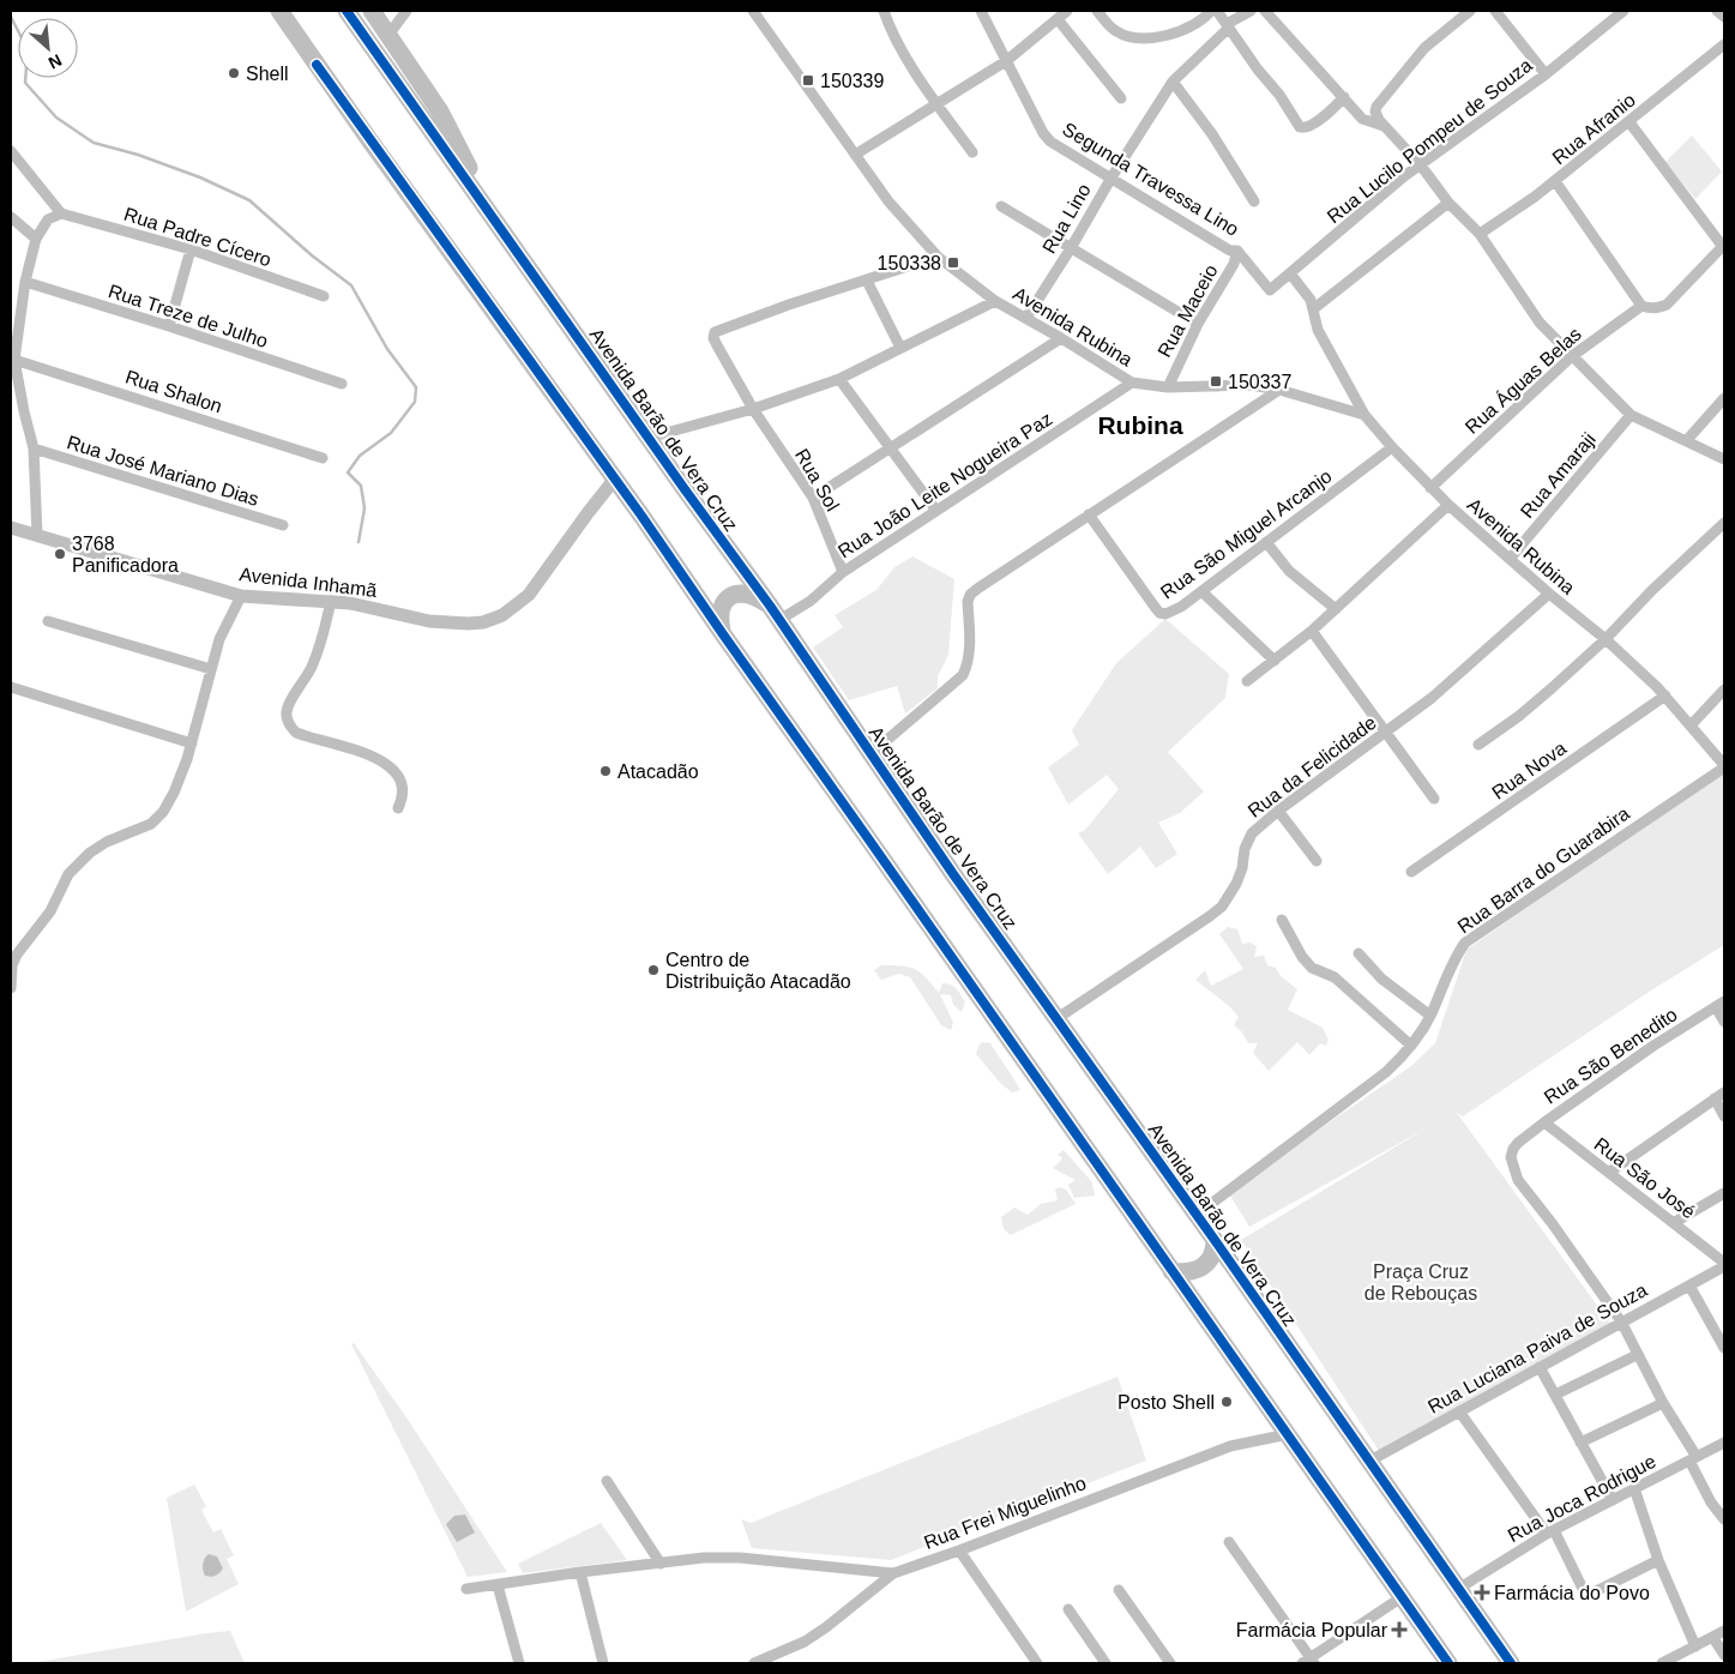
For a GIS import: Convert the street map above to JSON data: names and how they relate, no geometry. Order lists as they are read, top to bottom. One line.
{"streets":{"highway":["Avenida Barão de Vera Cruz"],"street":["Rua Afranio","Rua Lucilo Pompeu de Souza","Segunda Travessa Lino","Rua Lino","Rua Padre Cícero","Rua Maceio","Rua Treze de Julho","Avenida Rubina","Rua Águas Belas","Rua Shalon","Rua José Mariano Dias","Rua Amaraji","Rua Sol","Rua João Leite Nogueira Paz","Rua São Miguel Arcanjo","Avenida Inhamã","Rua da Felicidade","Rua Nova","Rua Barra do Guarabira","Rua São Benedito","Rua São José","Rua Luciana Paiva de Souza","Rua Joca Rodrigue","Rua Frei Miguelinho"]},"crossings":[["Rua Lucilo Pompeu de Souza","Segunda Travessa Lino"],["Rua Lucilo Pompeu de Souza","Rua Maceio"],["Segunda Travessa Lino","Rua Lino"],["Segunda Travessa Lino","Rua Maceio"],["Rua Lino","Avenida Rubina"],["Rua Maceio","Avenida Rubina"],["Avenida Rubina","Rua Águas Belas"],["Avenida Rubina","Rua Amaraji"],["Avenida Rubina","Rua João Leite Nogueira Paz"],["Avenida Rubina","Rua São Miguel Arcanjo"],["Avenida Rubina","Rua da Felicidade"],["Avenida Rubina","Rua Nova"],["Avenida Rubina","Rua Barra do Guarabira"],["Avenida Barão de Vera Cruz","Rua João Leite Nogueira Paz"],["Avenida Barão de Vera Cruz","Rua da Felicidade"],["Avenida Barão de Vera Cruz","Rua Barra do Guarabira"],["Avenida Barão de Vera Cruz","Rua Luciana Paiva de Souza"],["Avenida Barão de Vera Cruz","Rua Joca Rodrigue"],["Rua Sol","Rua João Leite Nogueira Paz"],["Rua São Benedito","Rua São José"],["Rua São Benedito","Rua Luciana Paiva de Souza"],["Rua São José","Rua Luciana Paiva de Souza"]],"districts":["Rubina"],"parks":["Praça Cruz de Rebouças"],"places":{"other":["Shell","3768 Panificadora","Atacadão","Centro de Distribuição Atacadão","Posto Shell"],"transit":["150339","150338","150337"],"health":["Farmácia do Povo","Farmácia Popular"]},"north":"bottom right"}
